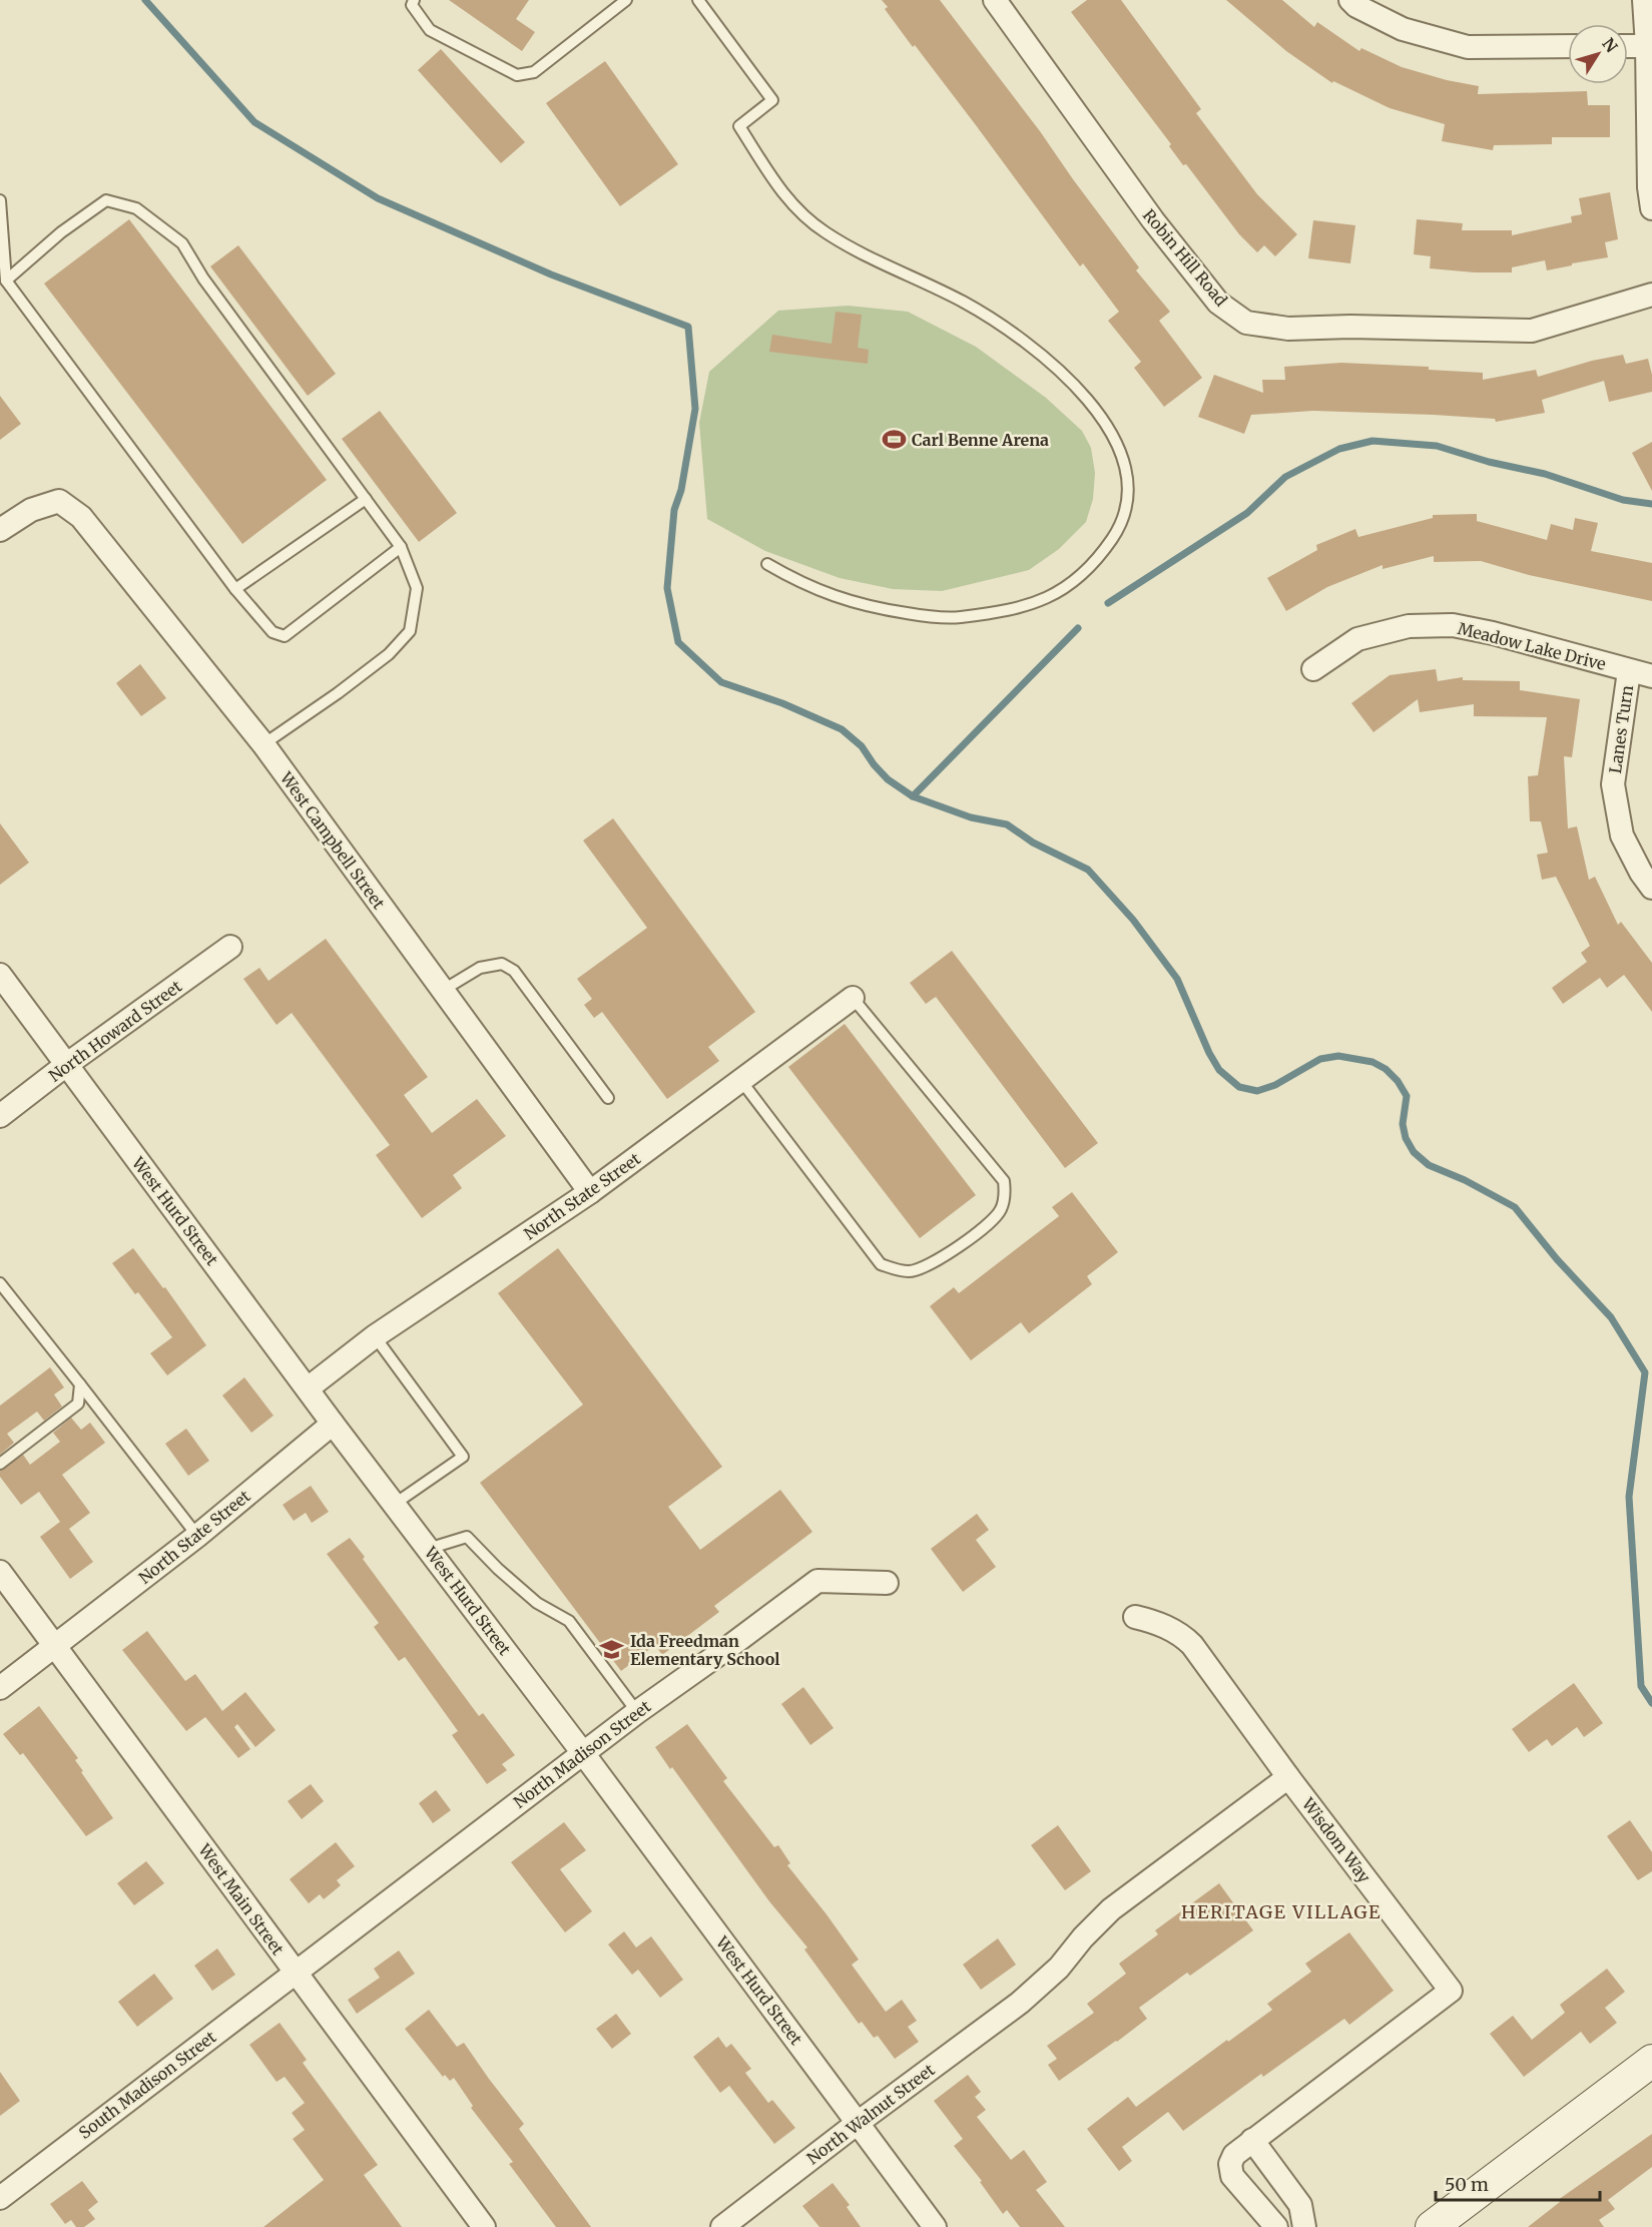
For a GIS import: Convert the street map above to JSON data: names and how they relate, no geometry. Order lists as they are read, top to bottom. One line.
{"streets":{"street":["Robin Hill Road","Meadow Lake Drive","Lanes Turn","West Campbell Street","North Howard Street","North State Street","West Hurd Street","North Madison Street","Wisdom Way","West Main Street","South Madison Street","North Walnut Street"]},"crossings":[["Meadow Lake Drive","Lanes Turn"],["West Campbell Street","North State Street"],["North Howard Street","West Hurd Street"],["North State Street","West Hurd Street"],["North State Street","West Main Street"],["West Hurd Street","North Madison Street"],["West Hurd Street","North Walnut Street"],["North Madison Street","West Main Street"],["North Madison Street","South Madison Street"],["Wisdom Way","North Walnut Street"],["West Main Street","South Madison Street"]],"districts":["HERITAGE VILLAGE"],"places":{"sports":["Carl Benne Arena"],"school or university":["Ida Freedman Elementary School"]},"scale_bar":"50 m","north":"top right"}
